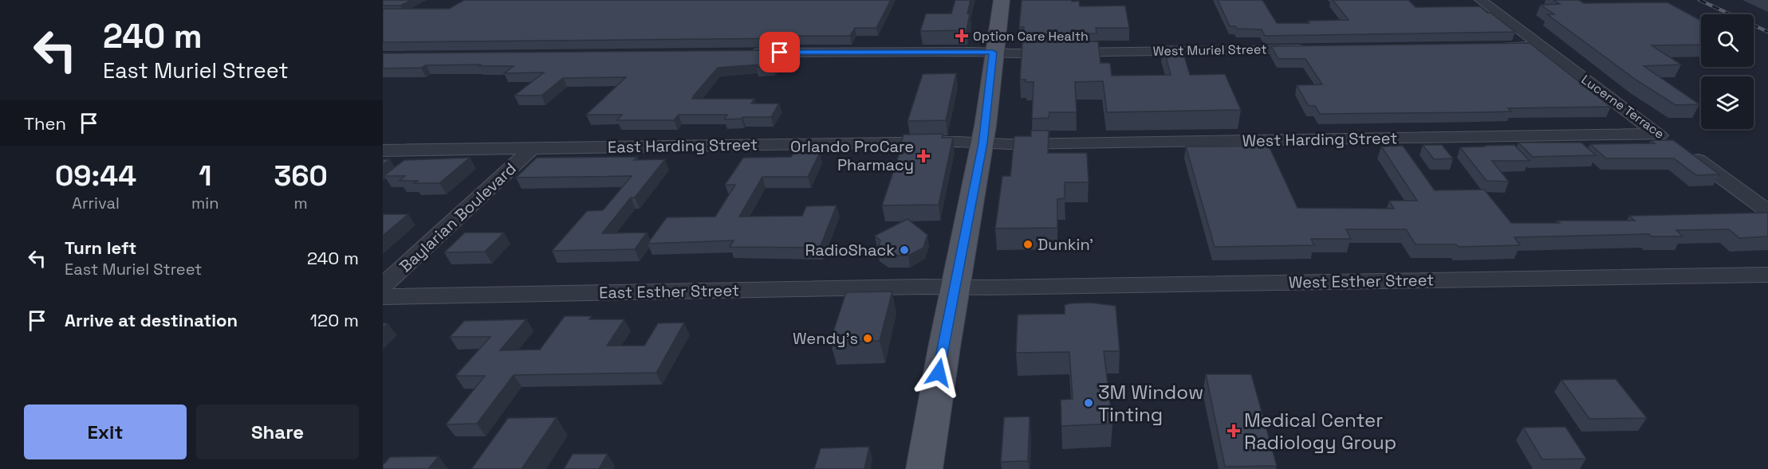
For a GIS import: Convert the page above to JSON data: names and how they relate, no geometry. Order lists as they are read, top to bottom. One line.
{"streets":{"street":["West Muriel Street","Lucerne Terrace","West Harding Street","East Harding Street","Baylarian Boulevard","West Esther Street","East Esther Street"]},"crossings":[["Lucerne Terrace","West Harding Street"],["West Harding Street","East Harding Street"],["East Harding Street","Baylarian Boulevard"],["West Esther Street","East Esther Street"]],"places":{"health":["Option Care Health","Orlando ProCare Pharmacy","Medical Center Radiology Group"],"other":["Dunkin'","RadioShack","Wendy's","3M Window Tinting"]},"page":{"turn":["240 m","East Muriel Street"],"then":"Then","eta":["09:44","Arrival","1","min","360","m"],"list":[{"name":"Turn left","note":"East Muriel Street","value":"240 m"},{"name":"Arrive at destination","value":"120 m"}],"buttons":["Exit","Share"]}}
